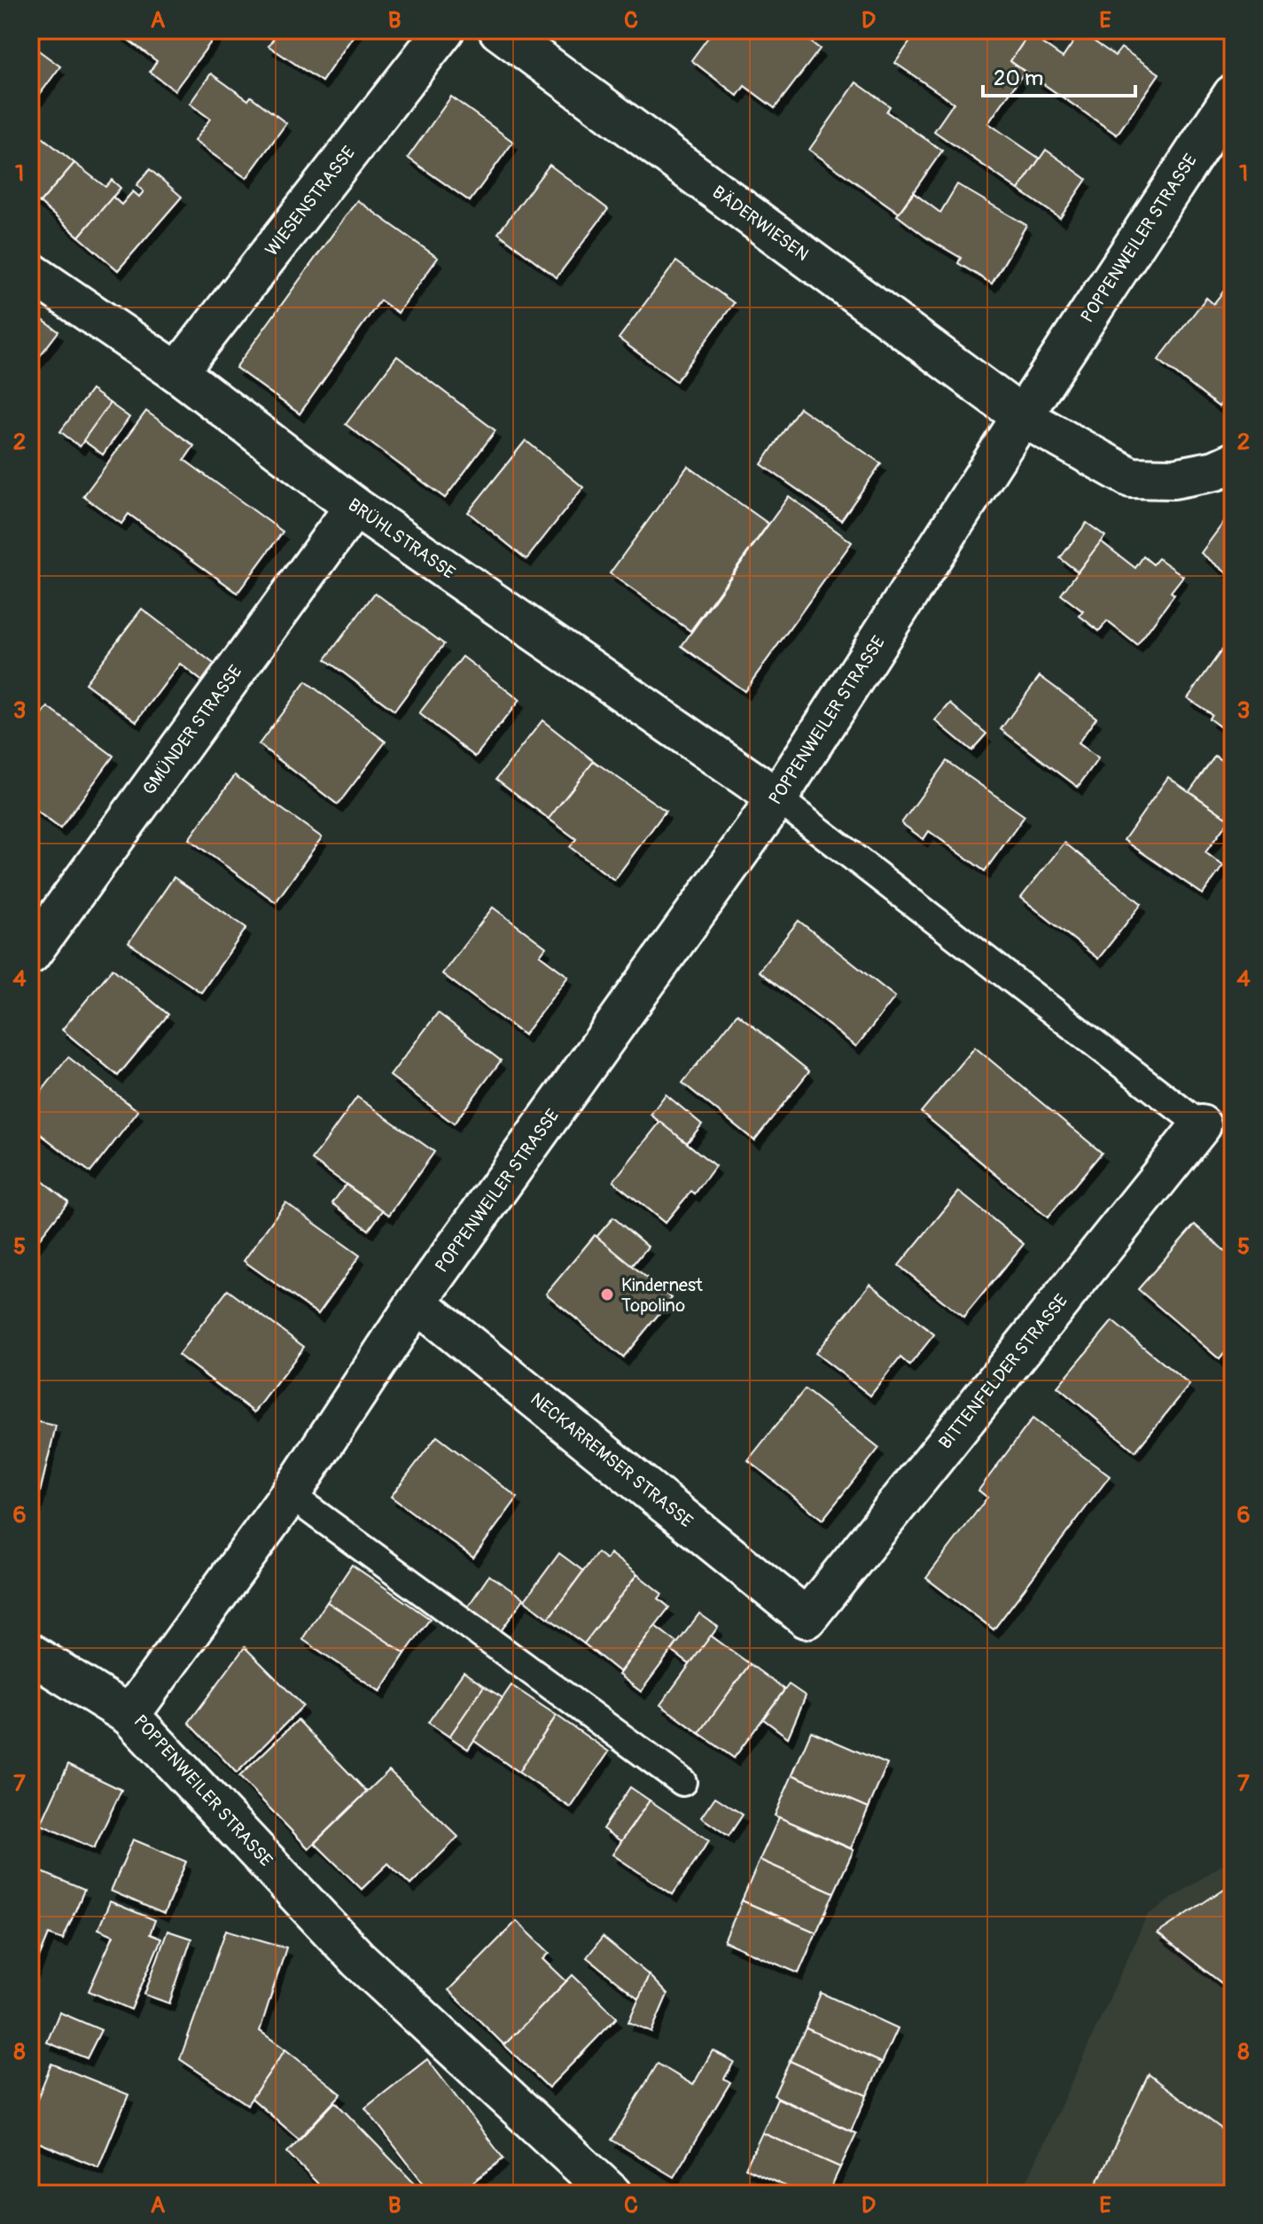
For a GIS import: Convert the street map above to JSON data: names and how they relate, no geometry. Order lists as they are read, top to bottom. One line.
{"streets":{"street":["WIESENSTRASSE","BÄDERWIESEN","POPPENWEILER STRASSE","BRÜHLSTRASSE","GMÜNDER STRASSE","BITTENFELDER STRASSE","NECKARREMSER STRASSE"]},"crossings":[["WIESENSTRASSE","BRÜHLSTRASSE"],["BÄDERWIESEN","POPPENWEILER STRASSE"],["POPPENWEILER STRASSE","BRÜHLSTRASSE"],["POPPENWEILER STRASSE","NECKARREMSER STRASSE"],["BRÜHLSTRASSE","GMÜNDER STRASSE"],["BITTENFELDER STRASSE","NECKARREMSER STRASSE"]],"places":["Kindernest Topolino"],"scale_bar":"20 m","grid":{"columns":["A","B","C","D","E"],"rows":["1","2","3","4","5","6","7","8"]}}
